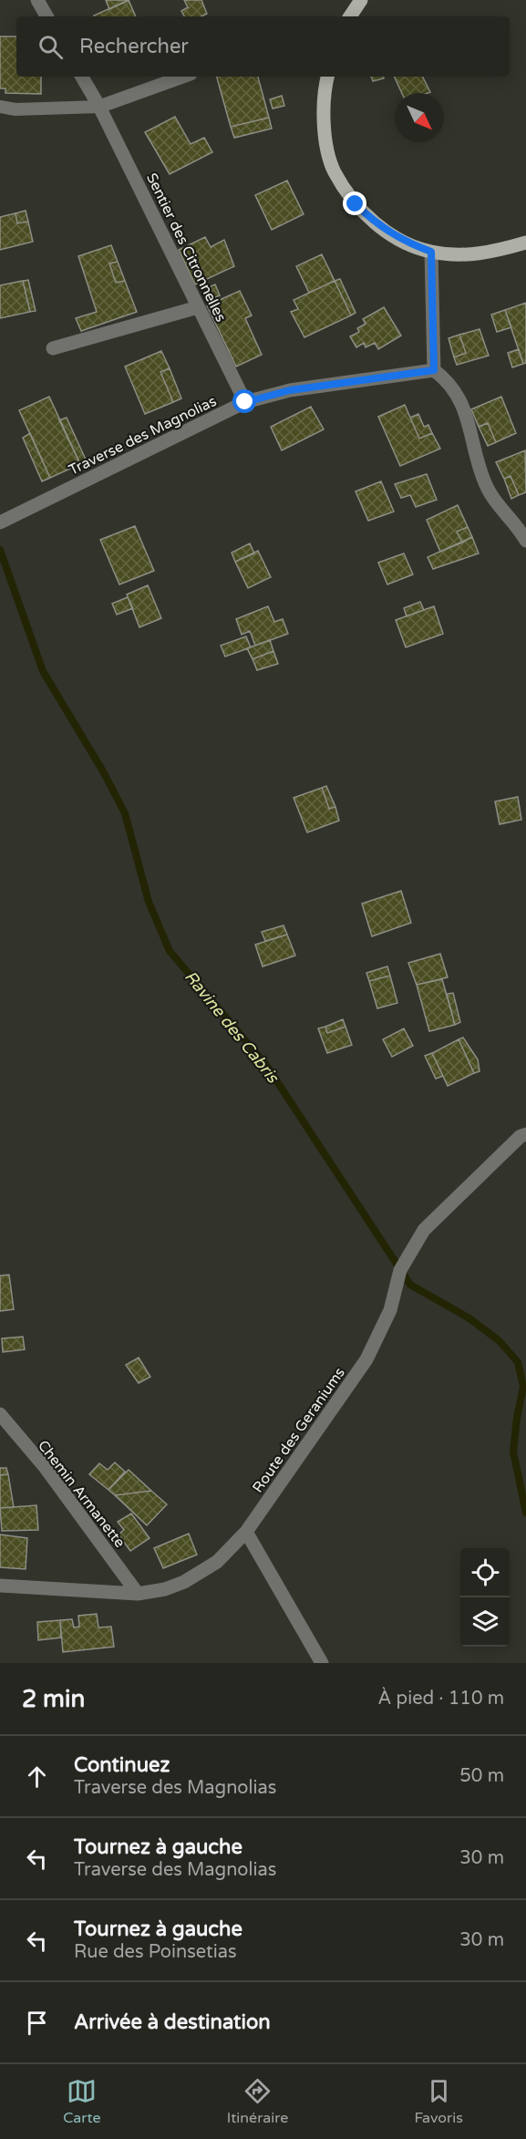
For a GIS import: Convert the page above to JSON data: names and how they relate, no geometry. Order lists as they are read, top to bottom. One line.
{"streets":{"street":["Sentier des Citronnelles","Traverse des Magnolias","Route des Geraniums","Chemin Armanette"]},"crossings":[["Sentier des Citronnelles","Traverse des Magnolias"],["Route des Geraniums","Chemin Armanette"]],"water":["Ravine des Cabris"],"north":"bottom right","page":{"search":"Rechercher","heading":["2 min","À pied · 110 m"],"list":[["Continuez","Traverse des Magnolias","50 m"],["Tournez à gauche","Traverse des Magnolias","30 m"],["Tournez à gauche","Rue des Poinsetias","30 m"],"Arrivée à destination"],"nav":["Carte","Itinéraire","Favoris"]}}
